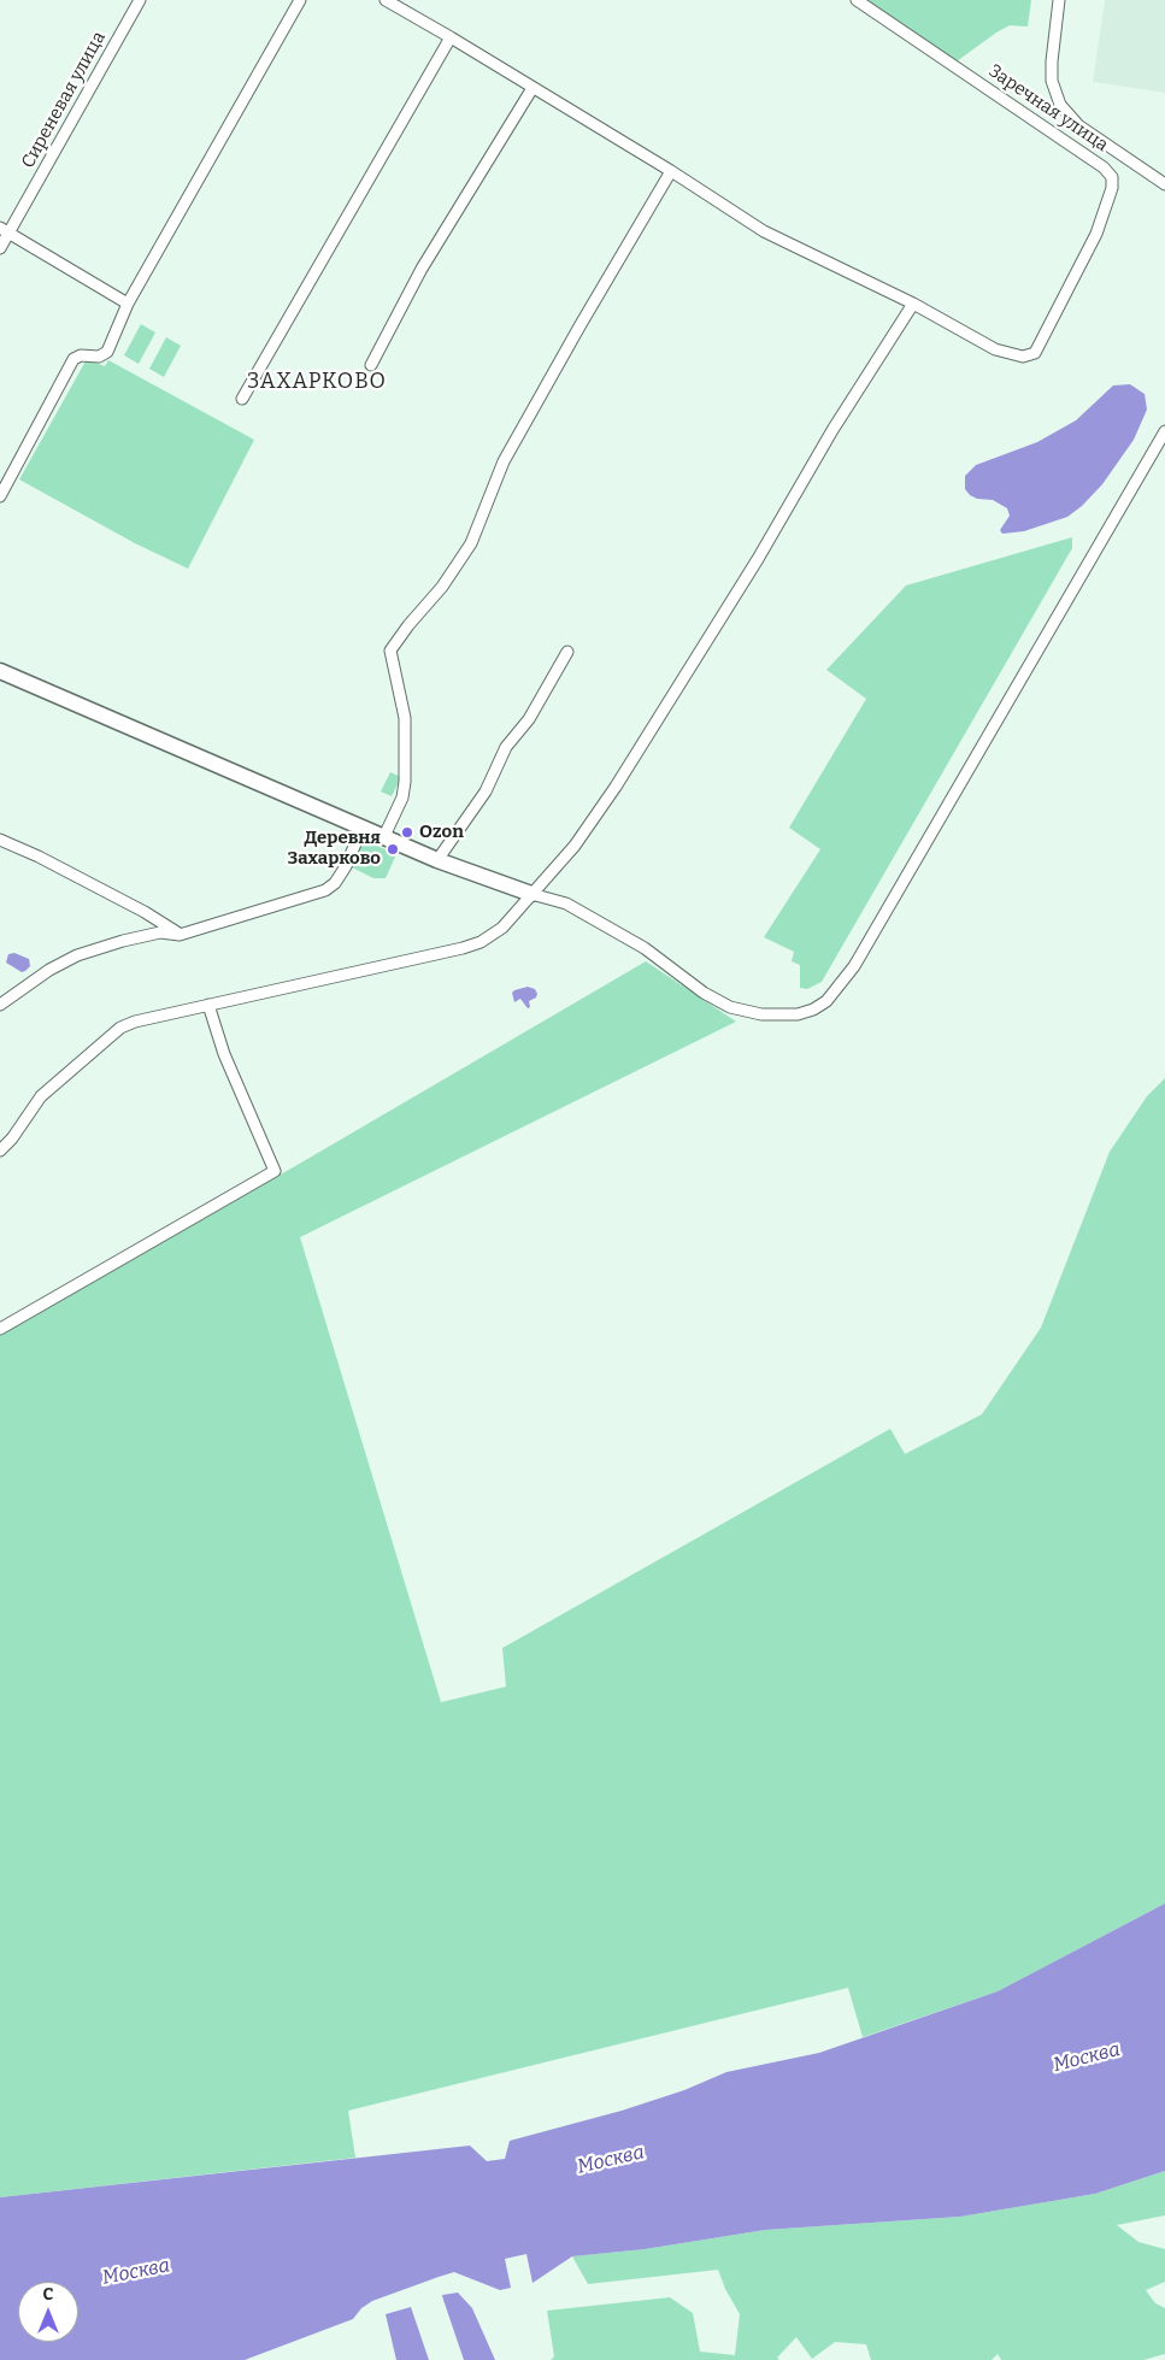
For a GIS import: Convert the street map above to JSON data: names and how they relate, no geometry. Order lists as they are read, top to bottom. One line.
{"streets":{"street":["Сиреневая улица","Заречная улица"]},"districts":["ЗАХАРКОВО"],"water":["Москва"],"places":["Ozon","Деревня Захарково"],"north":"top"}
